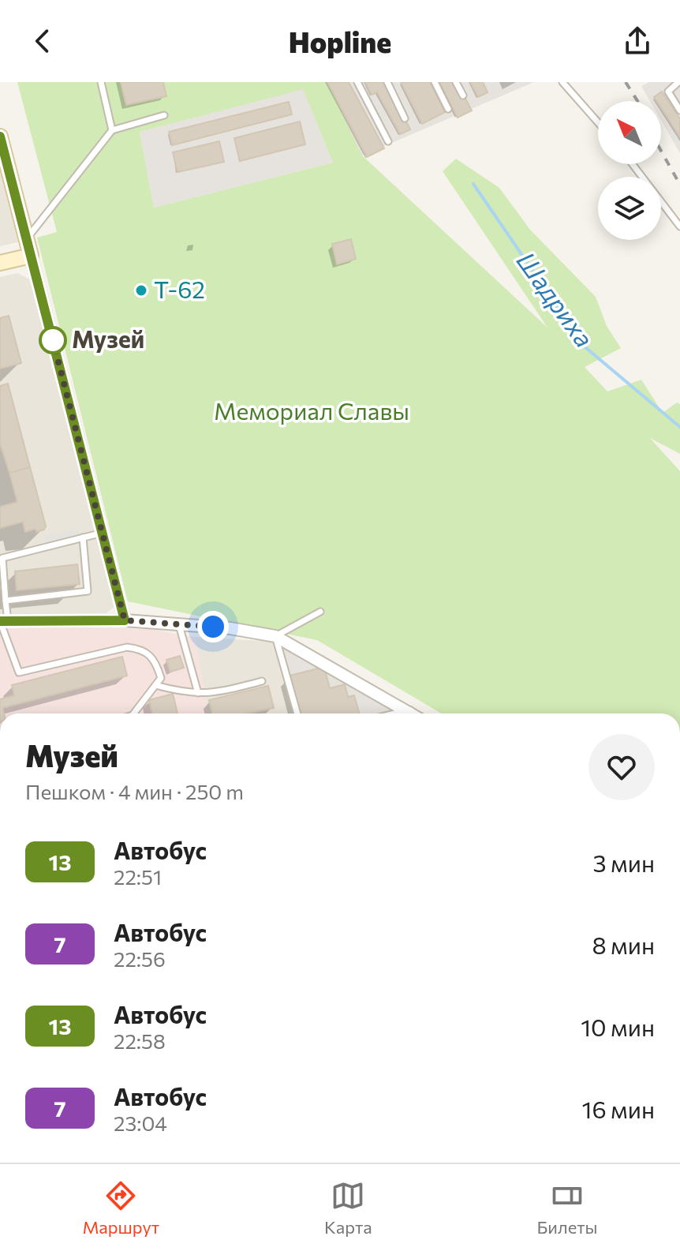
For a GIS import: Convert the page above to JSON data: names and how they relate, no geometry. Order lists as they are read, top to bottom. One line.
{"water":["Шадриха"],"parks":["Мемориал Славы"],"places":["Т-62","Музей"],"lines":["bus line 13"],"north":"top left","page":{"header":"Hopline","heading":["Музей","Пешком · 4 мин · 250 m"],"list":[{"mark":"13","name":"Автобус","note":"22:51","value":"3 мин"},{"mark":"7","name":"Автобус","note":"22:56","value":"8 мин"},{"mark":"13","name":"Автобус","note":"22:58","value":"10 мин"},{"mark":"7","name":"Автобус","note":"23:04","value":"16 мин"}],"tabs":["Маршрут","Карта","Билеты"]}}
